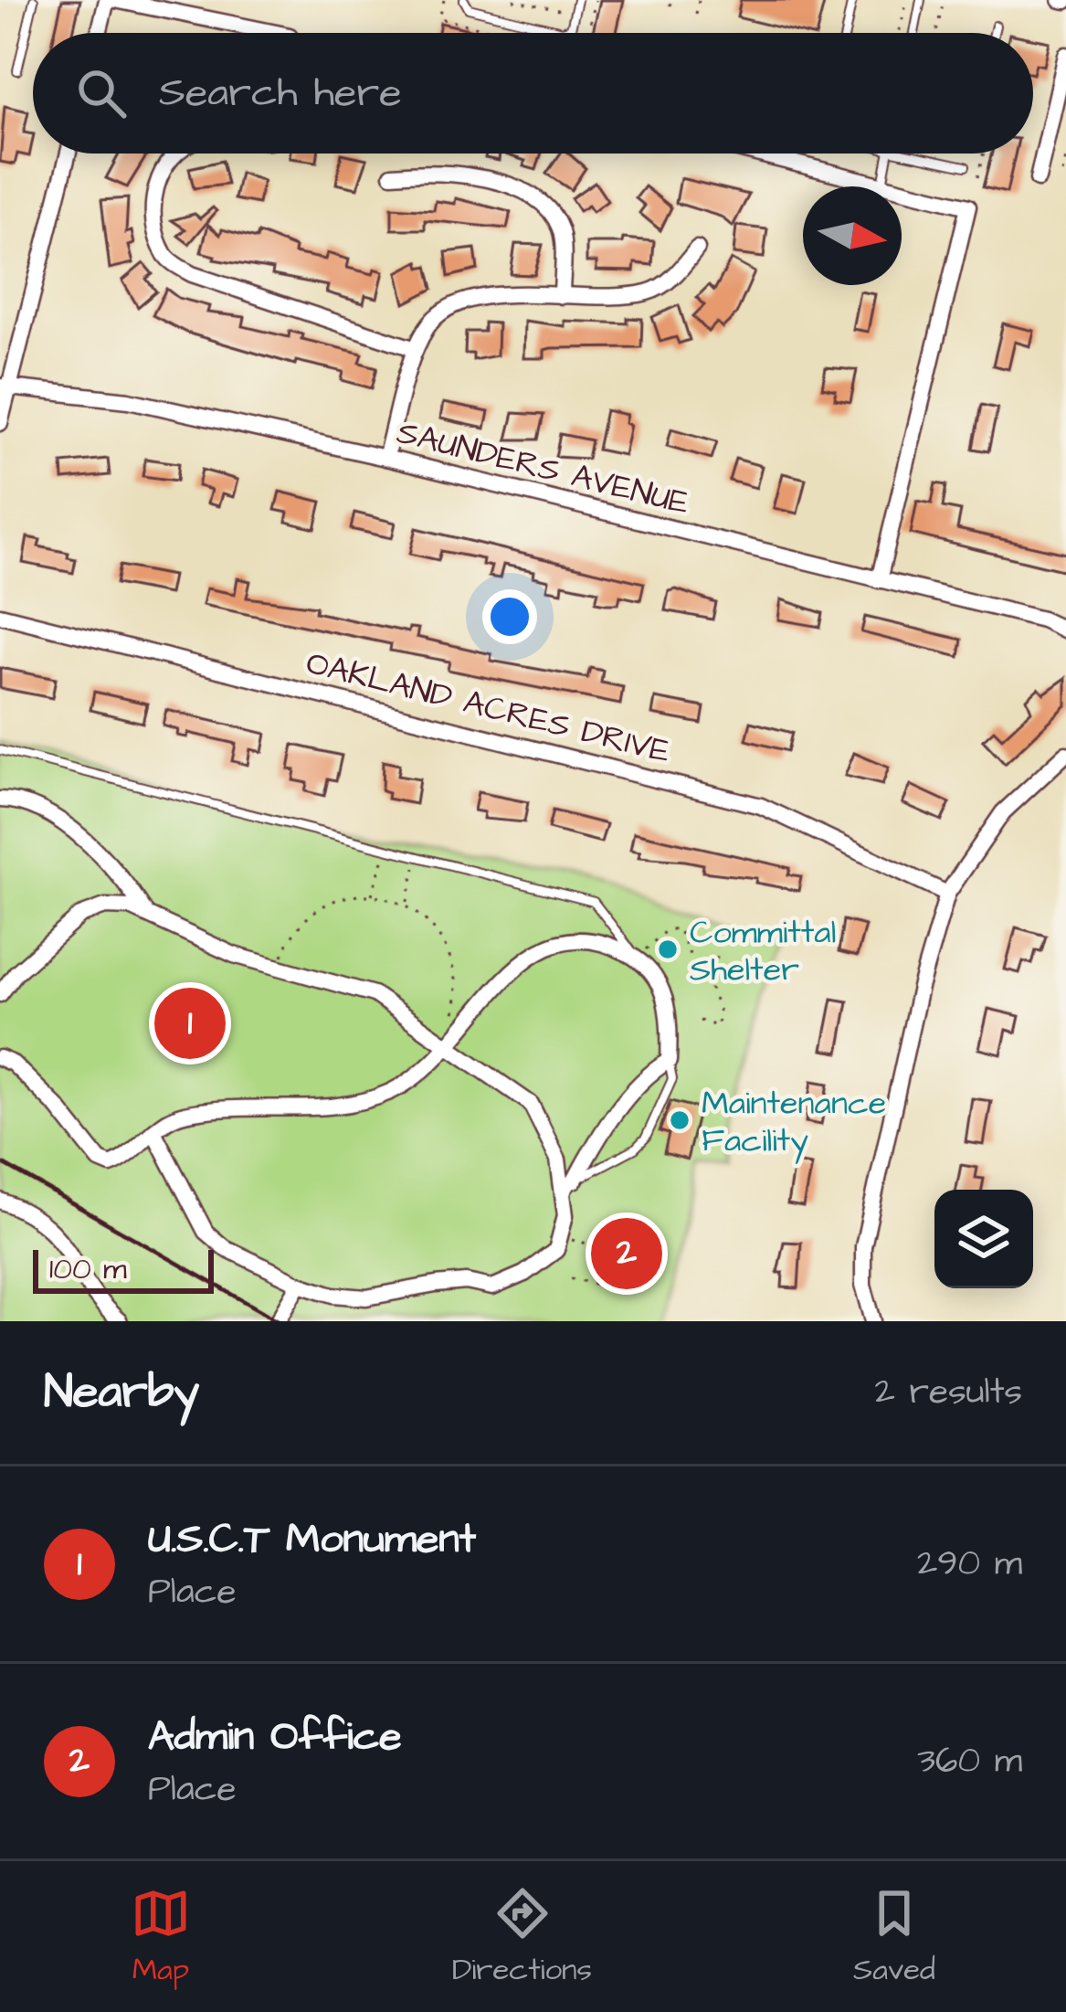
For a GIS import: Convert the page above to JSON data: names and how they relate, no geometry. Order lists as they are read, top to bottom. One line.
{"streets":{"street":["SAUNDERS AVENUE","OAKLAND ACRES DRIVE"]},"places":["Committal Shelter","Maintenance Facility"],"scale_bar":"100 m","north":"right","page":{"search":"Search here","pins":["1","2"],"scale":"100 m","heading":["Nearby","2 results"],"list":[{"mark":"1","name":"U.S.C.T Monument","note":"Place","value":"290 m"},{"mark":"2","name":"Admin Office","note":"Place","value":"360 m"}],"nav":["Map","Directions","Saved"]}}
